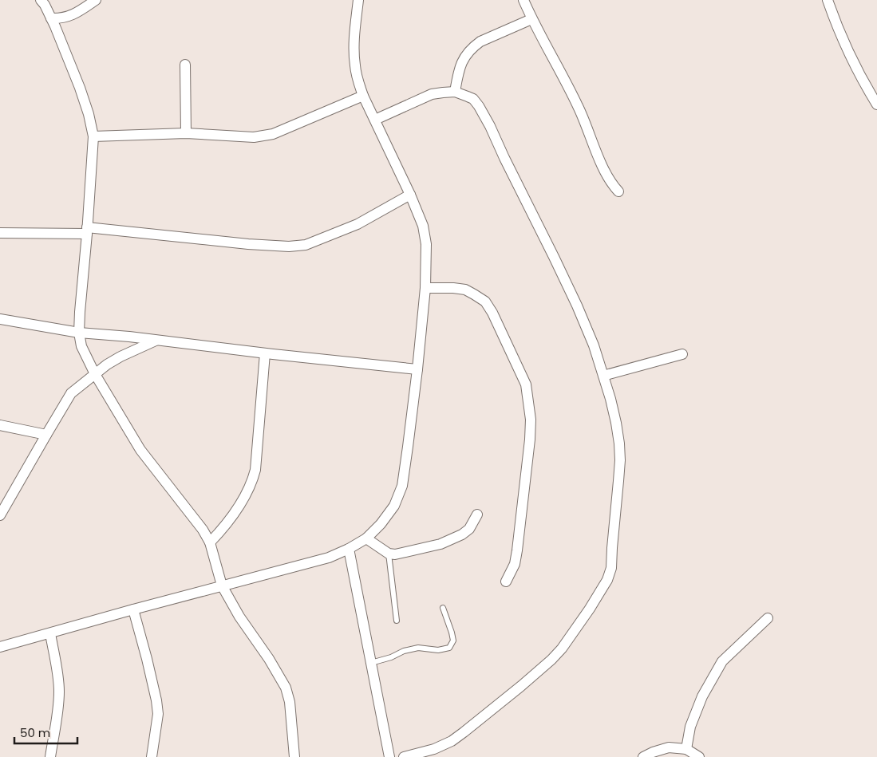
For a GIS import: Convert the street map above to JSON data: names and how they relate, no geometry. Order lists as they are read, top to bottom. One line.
{"scale_bar":"50 m"}
